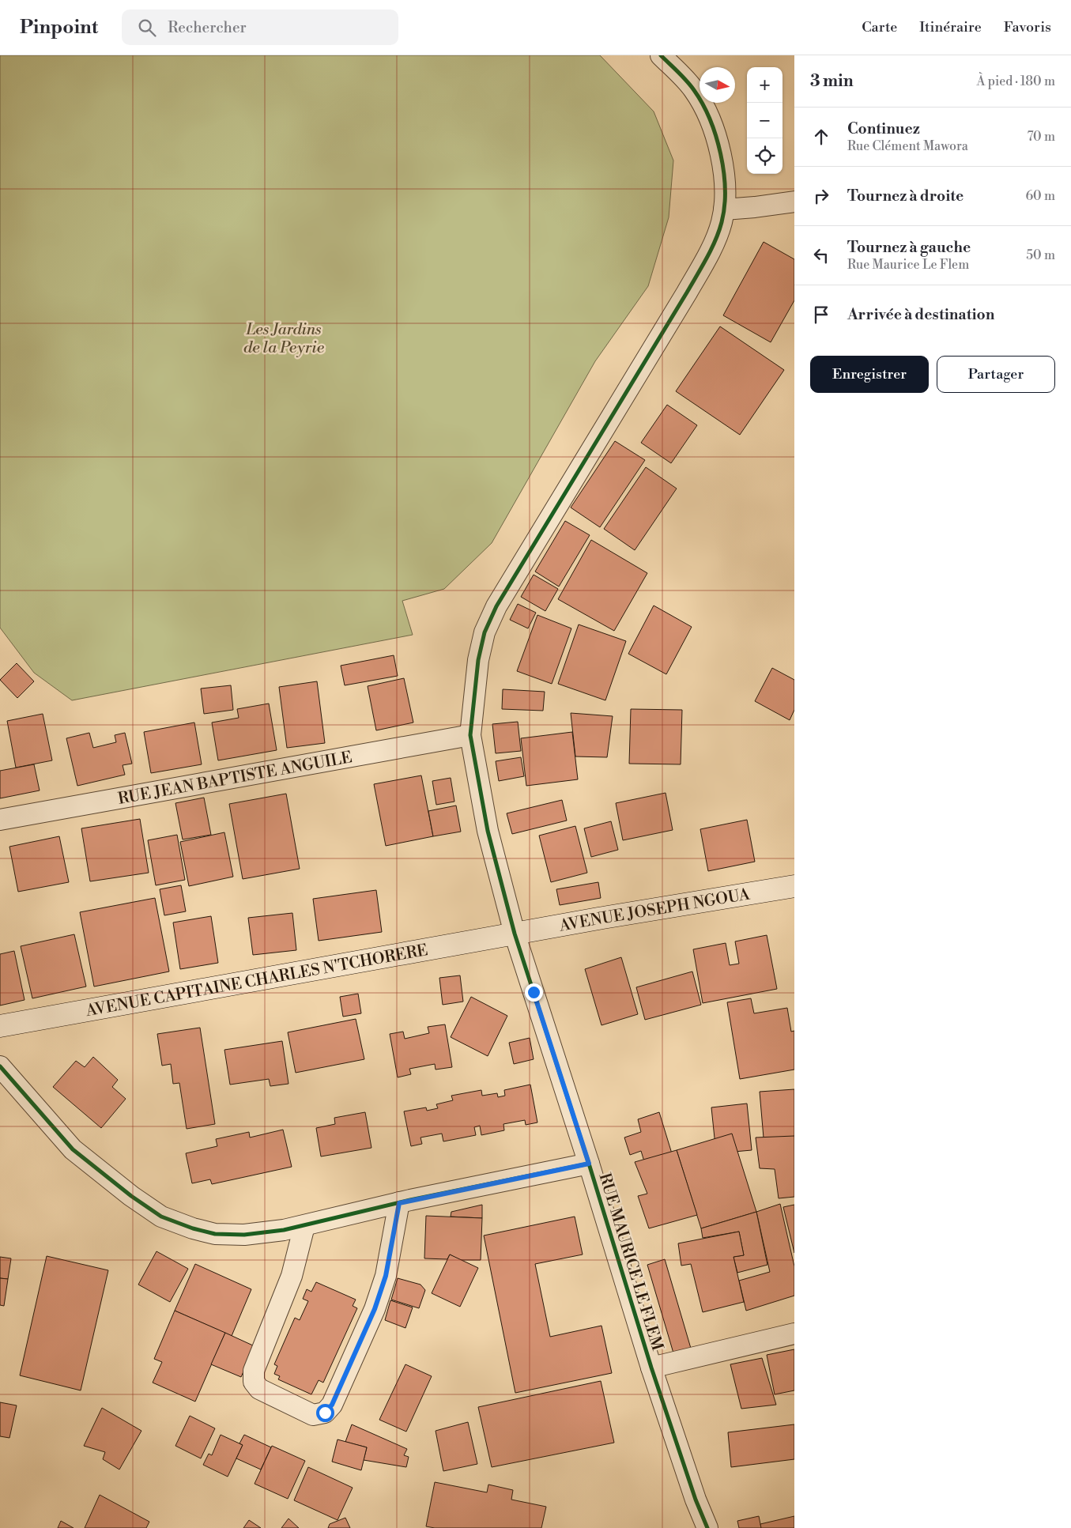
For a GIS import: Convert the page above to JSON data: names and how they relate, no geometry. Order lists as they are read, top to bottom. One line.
{"streets":{"main road":["AVENUE JOSEPH NGOUA","AVENUE CAPITAINE CHARLES N'TCHORERE"],"street":["RUE JEAN BAPTISTE ANGUILE","RUE MAURICE LE FLEM"]},"crossings":[["RUE JEAN BAPTISTE ANGUILE","RUE MAURICE LE FLEM"],["AVENUE JOSEPH NGOUA","AVENUE CAPITAINE CHARLES N'TCHORERE"],["AVENUE JOSEPH NGOUA","RUE MAURICE LE FLEM"],["AVENUE CAPITAINE CHARLES N'TCHORERE","RUE MAURICE LE FLEM"]],"parks":["Les Jardins de la Peyrie"],"north":"right","page":{"header":"Pinpoint","search":"Rechercher","nav":["Carte","Itinéraire","Favoris"],"heading":["3 min","À pied · 180 m"],"map_buttons":["+","−"],"list":[["Continuez","Rue Clément Mawora","70 m"],["Tournez à droite","60 m"],["Tournez à gauche","Rue Maurice Le Flem","50 m"],"Arrivée à destination"],"buttons":["Enregistrer","Partager"]}}
